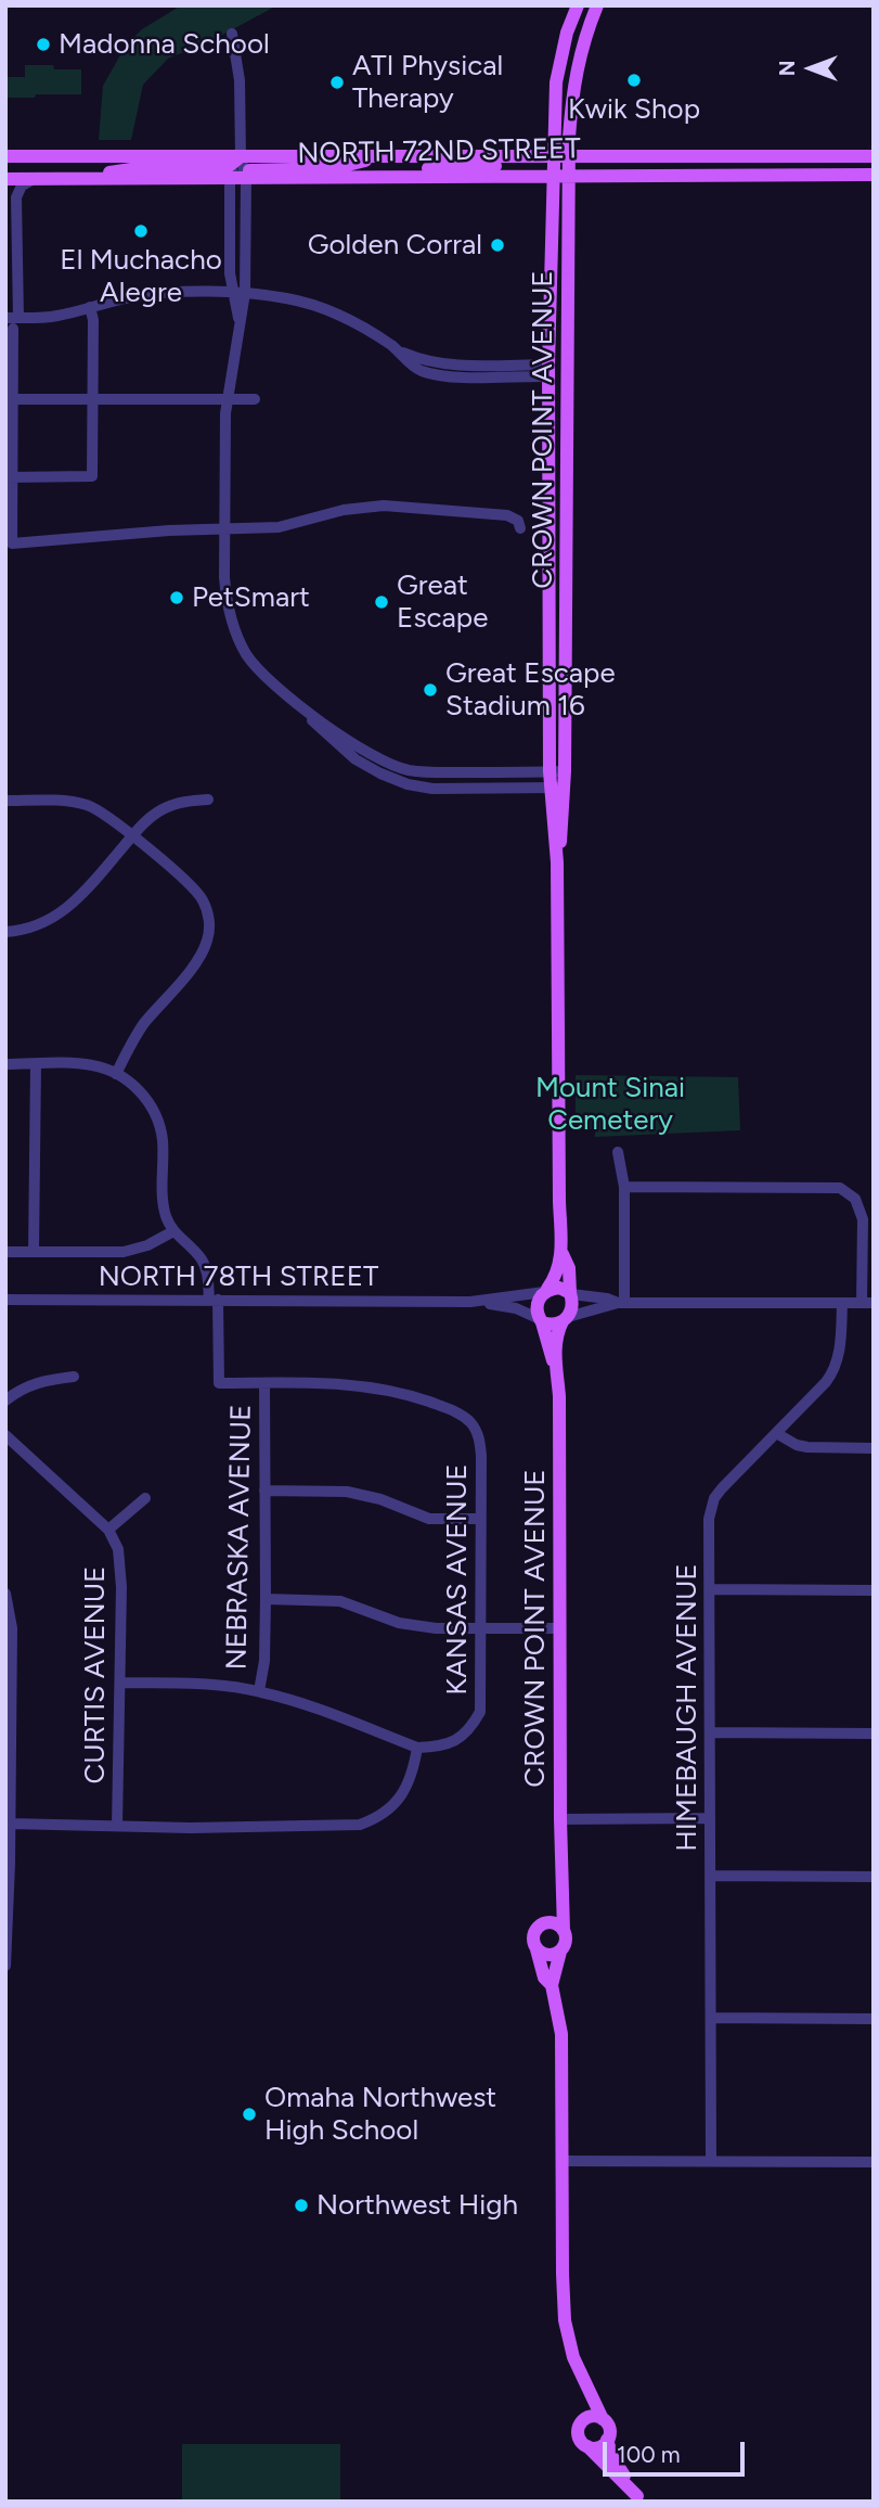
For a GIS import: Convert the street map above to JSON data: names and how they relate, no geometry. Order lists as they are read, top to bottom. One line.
{"streets":{"main road":["NORTH 72ND STREET","CROWN POINT AVENUE"],"street":["NORTH 78TH STREET","NEBRASKA AVENUE","KANSAS AVENUE","CURTIS AVENUE","HIMEBAUGH AVENUE"]},"crossings":[["NORTH 72ND STREET","CROWN POINT AVENUE"],["NORTH 78TH STREET","NEBRASKA AVENUE"],["NEBRASKA AVENUE","KANSAS AVENUE"]],"parks":["Mount Sinai Cemetery"],"places":["Madonna School","Kwik Shop","ATI Physical Therapy","El Muchacho Alegre","Golden Corral","PetSmart","Great Escape","Great Escape Stadium 16","Omaha Northwest High School","Northwest High"],"scale_bar":"100 m","north":"left"}
